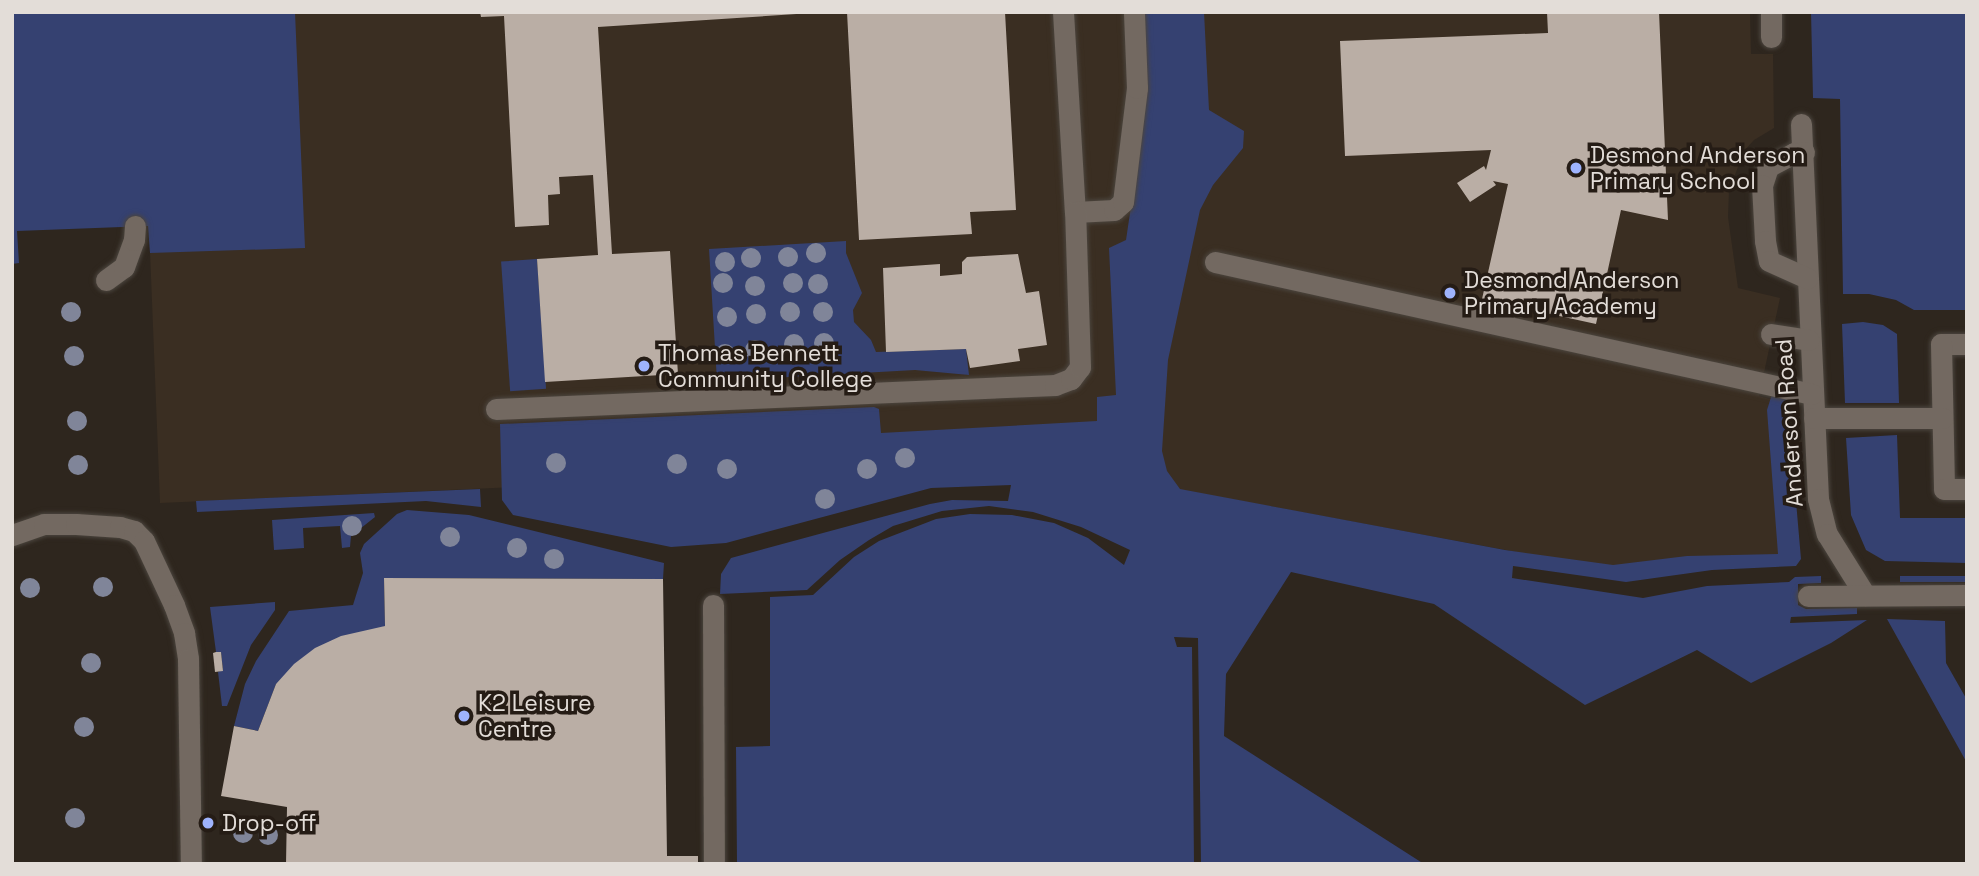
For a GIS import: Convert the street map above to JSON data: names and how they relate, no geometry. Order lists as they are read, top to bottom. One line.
{"streets":{"street":["Anderson Road"]},"places":["Desmond Anderson Primary School","Desmond Anderson Primary Academy","Thomas Bennett Community College","K2 Leisure Centre","Drop-off"]}
